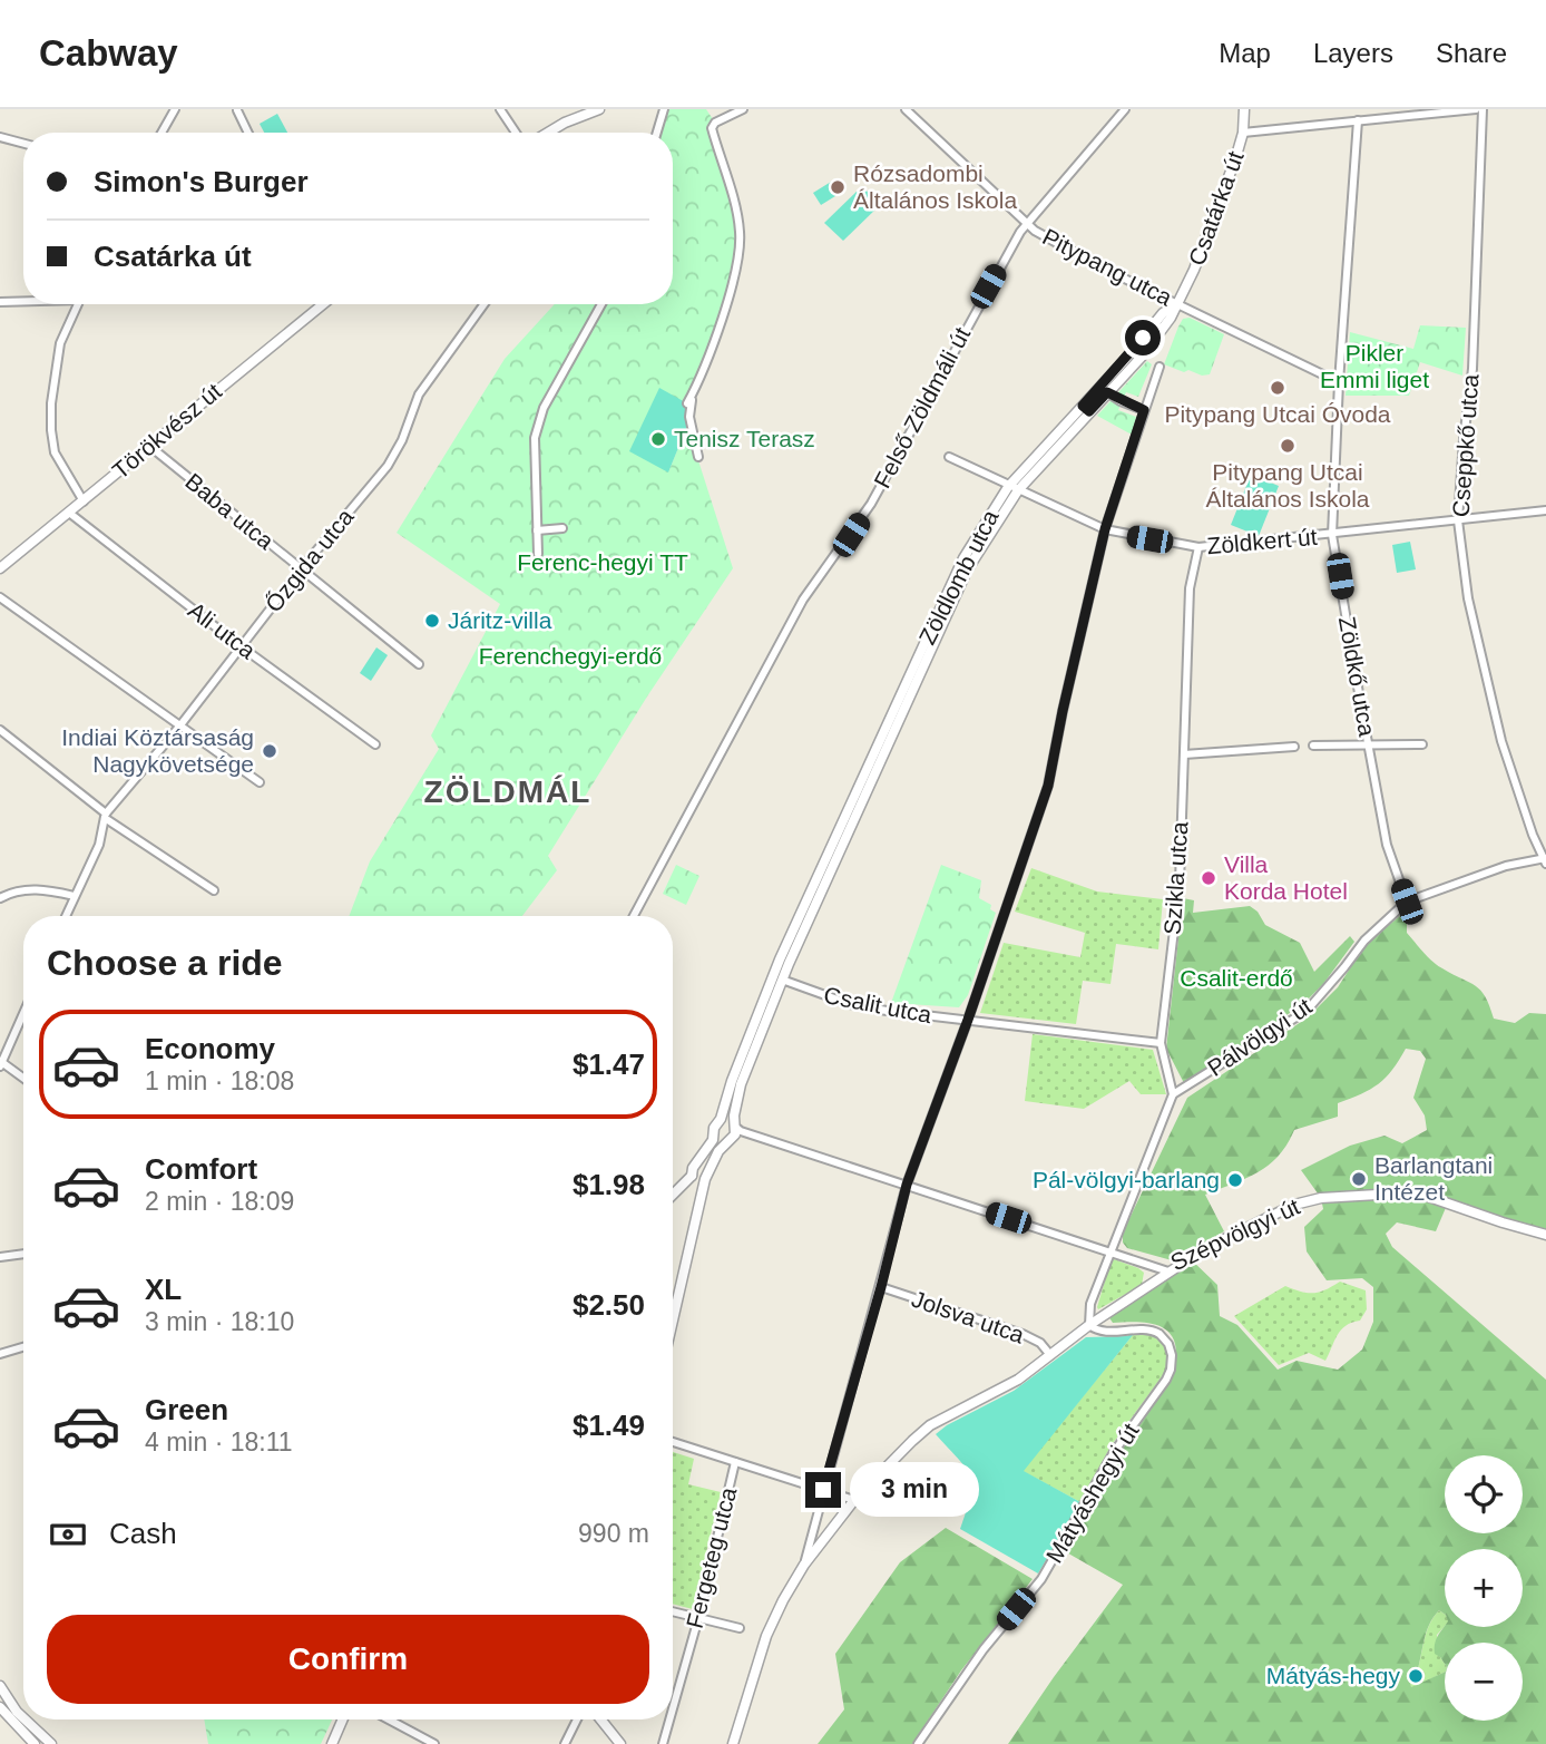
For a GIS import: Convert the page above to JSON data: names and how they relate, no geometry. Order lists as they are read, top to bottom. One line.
{"streets":{"street":["Csatárka út","Pitypang utca","Felső Zöldmáli út","Törökvész út","Cseppkő utca","Baba utca","Zöldkert út","Őzgida utca","Zöldlomb utca","Ali utca","Zöldkő utca","Szikla utca","Csalit utca","Pálvölgyi út","Szépvölgyi út","Jolsva utca","Mátyáshegyi út","Fergeteg utca"]},"crossings":[["Csatárka út","Pitypang utca"],["Csatárka út","Zöldlomb utca"],["Pitypang utca","Felső Zöldmáli út"],["Pitypang utca","Zöldlomb utca"],["Pitypang utca","Zöldkő utca"],["Törökvész út","Baba utca"],["Törökvész út","Ali utca"],["Cseppkő utca","Zöldkert út"],["Cseppkő utca","Pálvölgyi út"],["Baba utca","Őzgida utca"],["Zöldkert út","Zöldlomb utca"],["Zöldkert út","Zöldkő utca"],["Zöldkert út","Szikla utca"],["Őzgida utca","Ali utca"],["Zöldlomb utca","Csalit utca"],["Zöldlomb utca","Szépvölgyi út"],["Zöldkő utca","Pálvölgyi út"],["Szikla utca","Csalit utca"],["Szikla utca","Pálvölgyi út"]],"districts":["ZÖLDMÁL"],"parks":["Pikler Emmi liget","Ferenc-hegyi TT","Ferenchegyi-erdő","Csalit-erdő"],"places":["Rózsadombi Általános Iskola","Pitypang Utcai Óvoda","Tenisz Terasz","Pitypang Utcai Általános Iskola","Járitz-villa","Indiai Köztársaság Nagykövetsége","Villa Korda Hotel","Barlangtani Intézet","Pál-völgyi-barlang","Mátyás-hegy"],"page":{"header":"Cabway","nav":["Map","Layers","Share"],"banner":["Simon's Burger","Csatárka út"],"heading":"Choose a ride","list":[{"name":"Economy","note":"1 min · 18:08","value":"$1.47"},{"name":"Comfort","note":"2 min · 18:09","value":"$1.98"},{"name":"XL","note":"3 min · 18:10","value":"$2.50"},{"name":"Green","note":"4 min · 18:11","value":"$1.49"}],"map_buttons":["+","−"],"bubble":"3 min","pay":["Cash","990 m"],"buttons":"Confirm"}}
